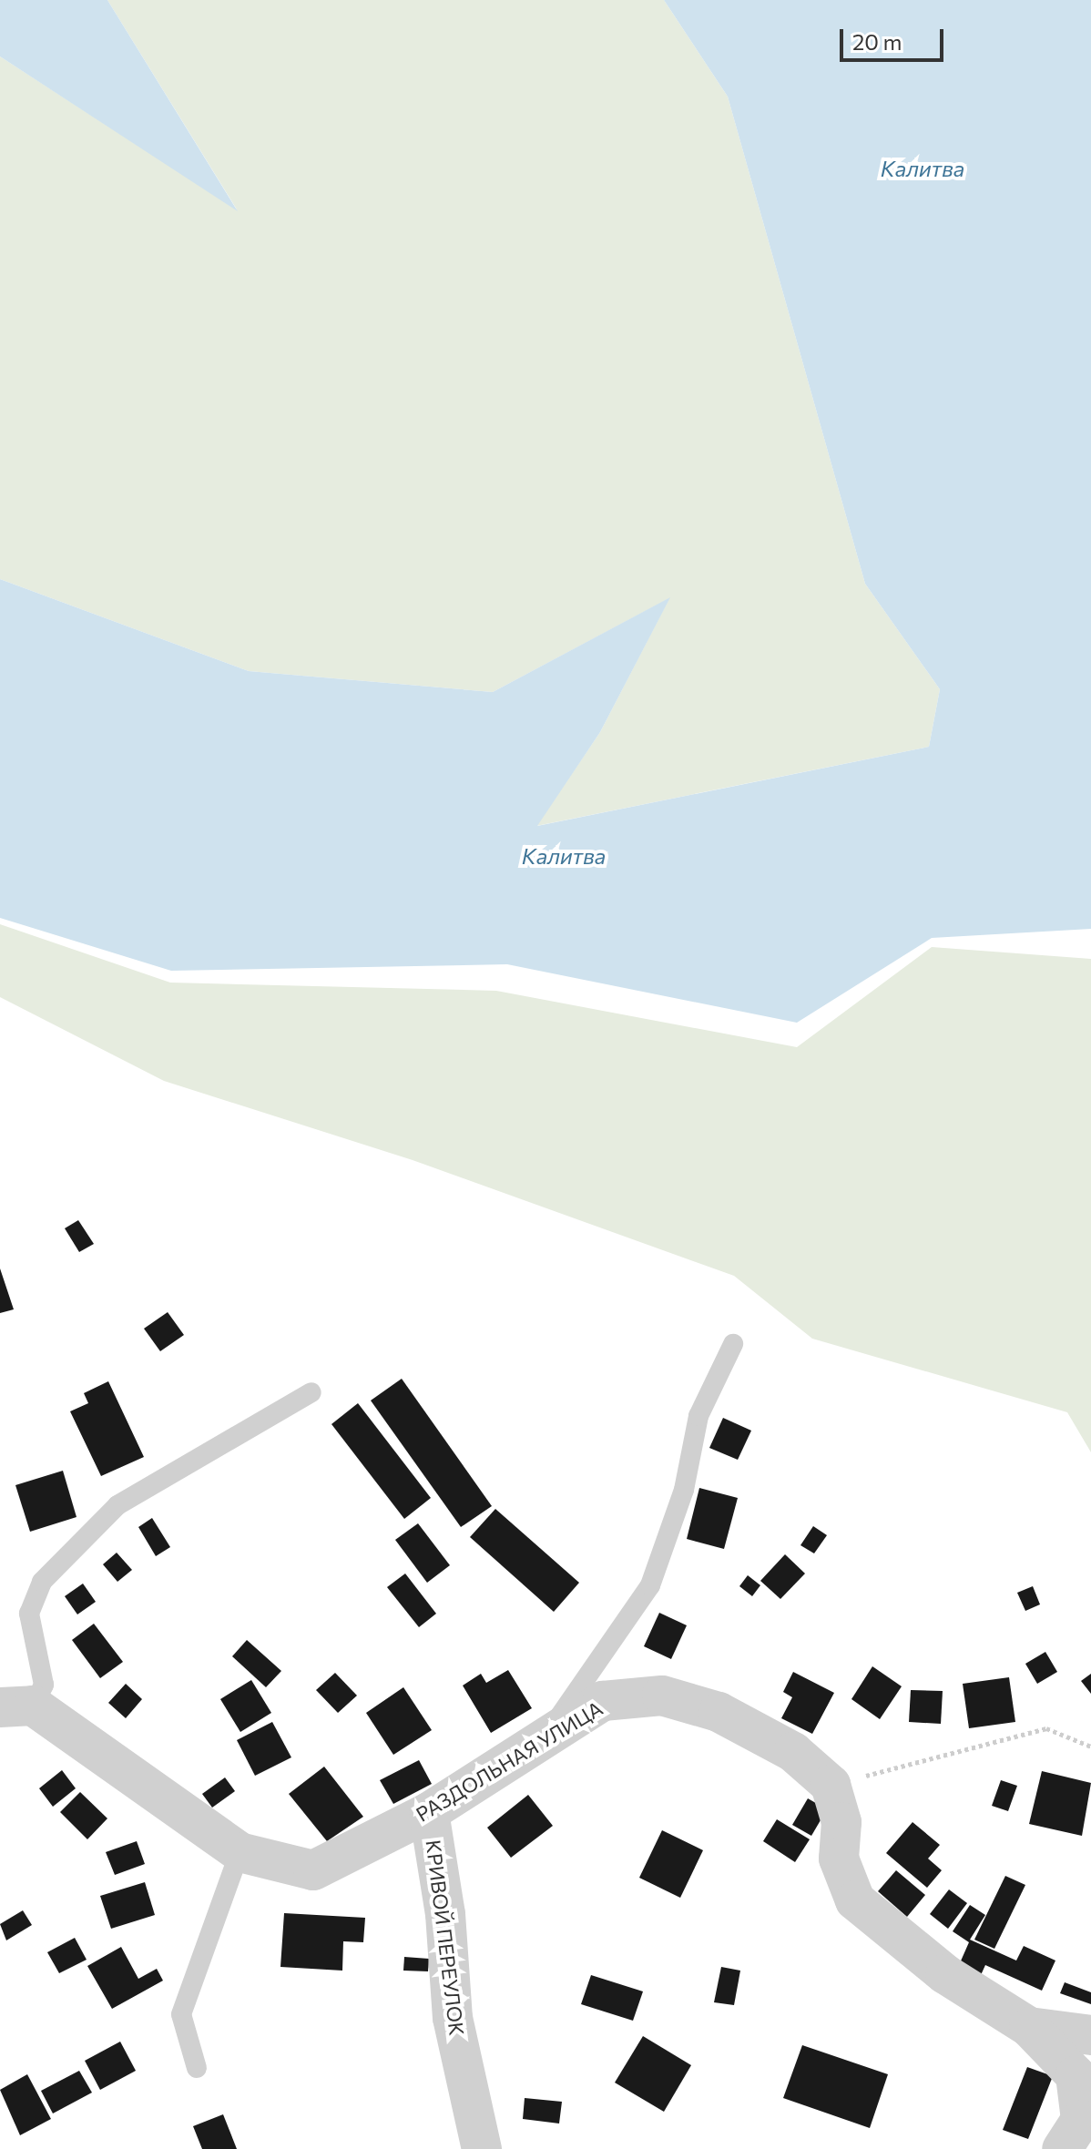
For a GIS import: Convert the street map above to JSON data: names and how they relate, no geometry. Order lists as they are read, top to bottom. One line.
{"streets":{"street":["РАЗДОЛЬНАЯ УЛИЦА","КРИВОЙ ПЕРЕУЛОК"]},"crossings":[["РАЗДОЛЬНАЯ УЛИЦА","КРИВОЙ ПЕРЕУЛОК"]],"water":["Калитва"],"scale_bar":"20 m"}
